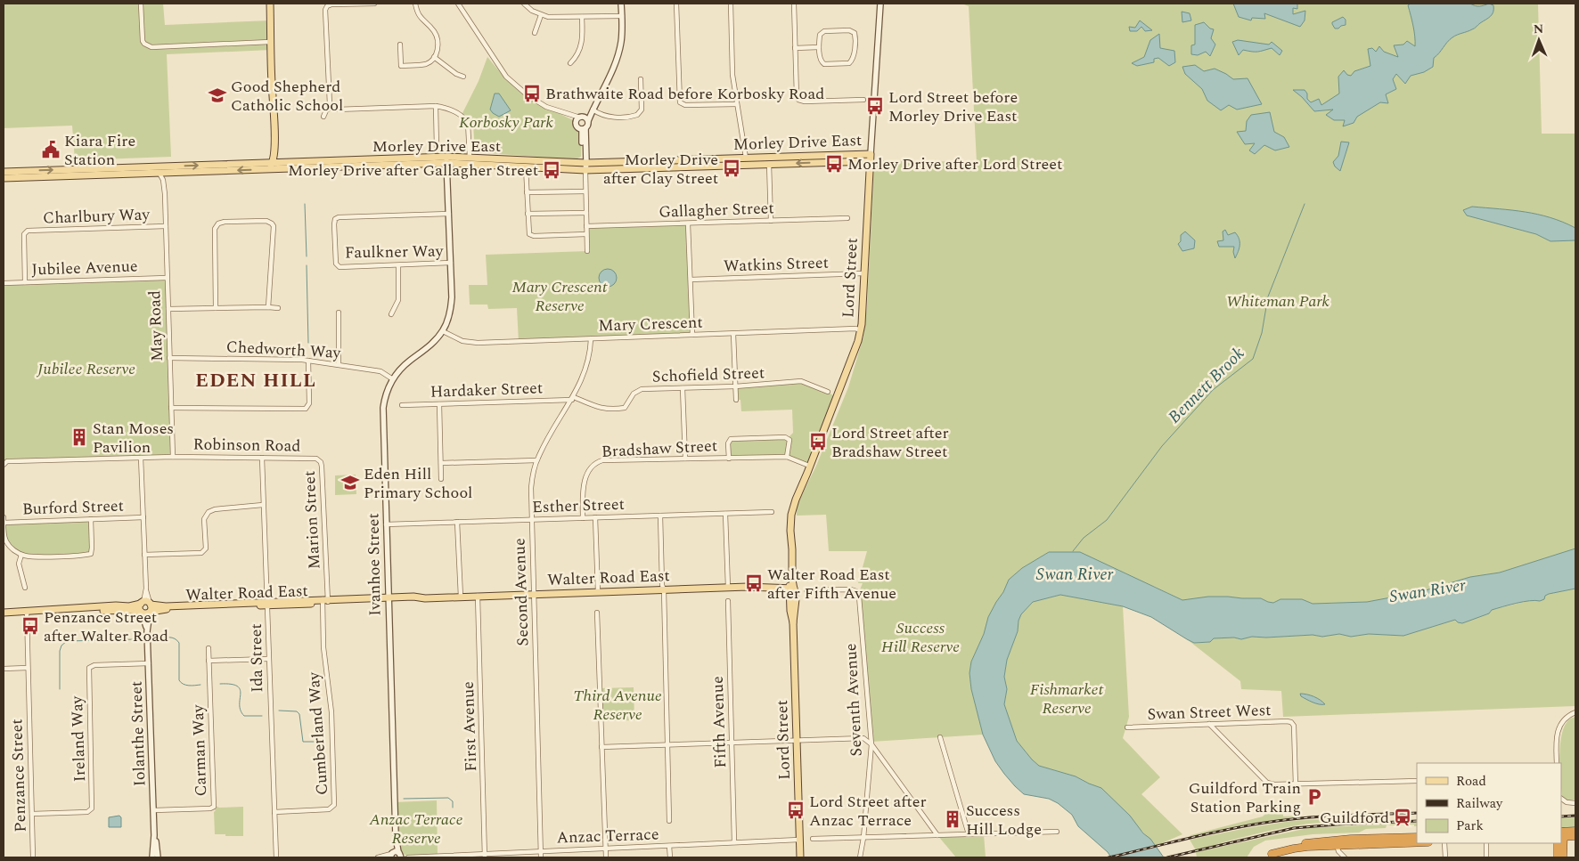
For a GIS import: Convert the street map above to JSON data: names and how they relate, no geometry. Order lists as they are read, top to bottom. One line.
{"streets":{"main road":["Morley Drive East","Lord Street","Walter Road East"],"street":["Gallagher Street","Charlbury Way","Faulkner Way","Watkins Street","Jubilee Avenue","Mary Crescent","May Road","Chedworth Way","Schofield Street","Hardaker Street","Robinson Road","Bradshaw Street","Esther Street","Burford Street","Marion Street","Ivanhoe Street","Second Avenue","Ida Street","Seventh Avenue","Swan Street West","Fifth Avenue","First Avenue","Iolanthe Street","Cumberland Way","Ireland Way","Carman Way","Penzance Street","Anzac Terrace"]},"crossings":[["Morley Drive East","Lord Street"],["Morley Drive East","May Road"],["Morley Drive East","Ivanhoe Street"],["Charlbury Way","Jubilee Avenue"],["Charlbury Way","May Road"],["Faulkner Way","Ivanhoe Street"],["Watkins Street","Lord Street"],["Jubilee Avenue","May Road"],["Lord Street","Mary Crescent"],["Lord Street","Bradshaw Street"],["Lord Street","Walter Road East"],["Lord Street","Anzac Terrace"],["Mary Crescent","Ivanhoe Street"],["Mary Crescent","Second Avenue"],["May Road","Chedworth Way"],["May Road","Robinson Road"],["Chedworth Way","Ivanhoe Street"],["Schofield Street","Hardaker Street"],["Schofield Street","Second Avenue"],["Hardaker Street","Second Avenue"],["Robinson Road","Marion Street"],["Robinson Road","Ida Street"],["Bradshaw Street","Esther Street"],["Esther Street","Ivanhoe Street"],["Esther Street","Second Avenue"],["Marion Street","Walter Road East"],["Marion Street","Cumberland Way"],["Ivanhoe Street","Walter Road East"],["Ivanhoe Street","Anzac Terrace"],["Walter Road East","Second Avenue"],["Walter Road East","Ida Street"],["Walter Road East","First Avenue"],["Walter Road East","Iolanthe Street"],["Walter Road East","Cumberland Way"],["Walter Road East","Penzance Street"],["Second Avenue","Anzac Terrace"],["Ida Street","Cumberland Way"],["Fifth Avenue","Anzac Terrace"],["First Avenue","Anzac Terrace"],["Iolanthe Street","Ireland Way"],["Iolanthe Street","Carman Way"],["Ireland Way","Penzance Street"]],"districts":["EDEN HILL"],"water":["Bennett Brook","Swan River"],"parks":["Korbosky Park","Mary Crescent Reserve","Whiteman Park","Jubilee Reserve","Success Hill Reserve","Fishmarket Reserve","Third Avenue Reserve","Anzac Terrace Reserve"],"places":{"bus stop":["Brathwaite Road before Korbosky Road","Lord Street before Morley Drive East","Morley Drive after Lord Street","Morley Drive after Clay Street","Morley Drive after Gallagher Street","Lord Street after Bradshaw Street","Walter Road East after Fifth Avenue","Penzance Street after Walter Road","Lord Street after Anzac Terrace"],"school or university":["Good Shepherd Catholic School","Eden Hill Primary School"],"public building":["Kiara Fire Station"],"building":["Stan Moses Pavilion","Success Hill Lodge"],"parking":["Guildford Train Station Parking"],"station":["Guildford"]},"legend":["Road","Railway","Park"],"north":"top"}
